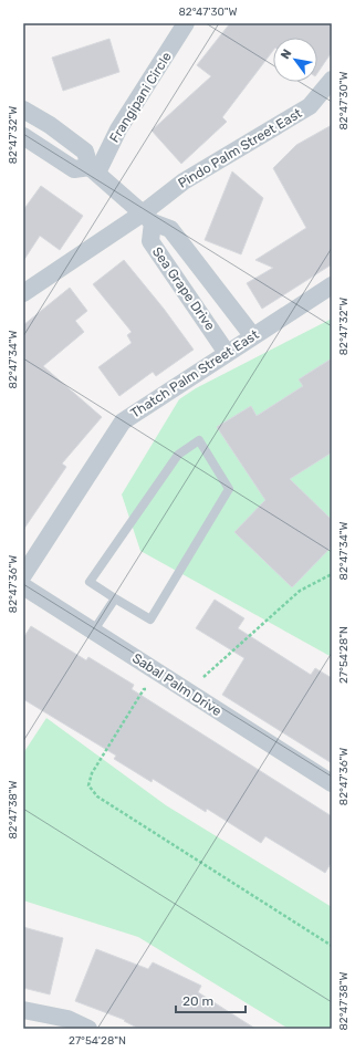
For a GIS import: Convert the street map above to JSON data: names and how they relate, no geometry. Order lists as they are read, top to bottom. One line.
{"streets":{"street":["Frangipani Circle","Pindo Palm Street East","Sea Grape Drive","Thatch Palm Street East","Sabal Palm Drive"]},"crossings":[["Frangipani Circle","Sea Grape Drive"],["Pindo Palm Street East","Sea Grape Drive"],["Sea Grape Drive","Thatch Palm Street East"]],"scale_bar":"20 m","north":"top left","coordinates":["82°47'30\"W","82°47'32\"W","82°47'34\"W","82°47'36\"W","27°54'28\"N","82°47'38\"W"]}
